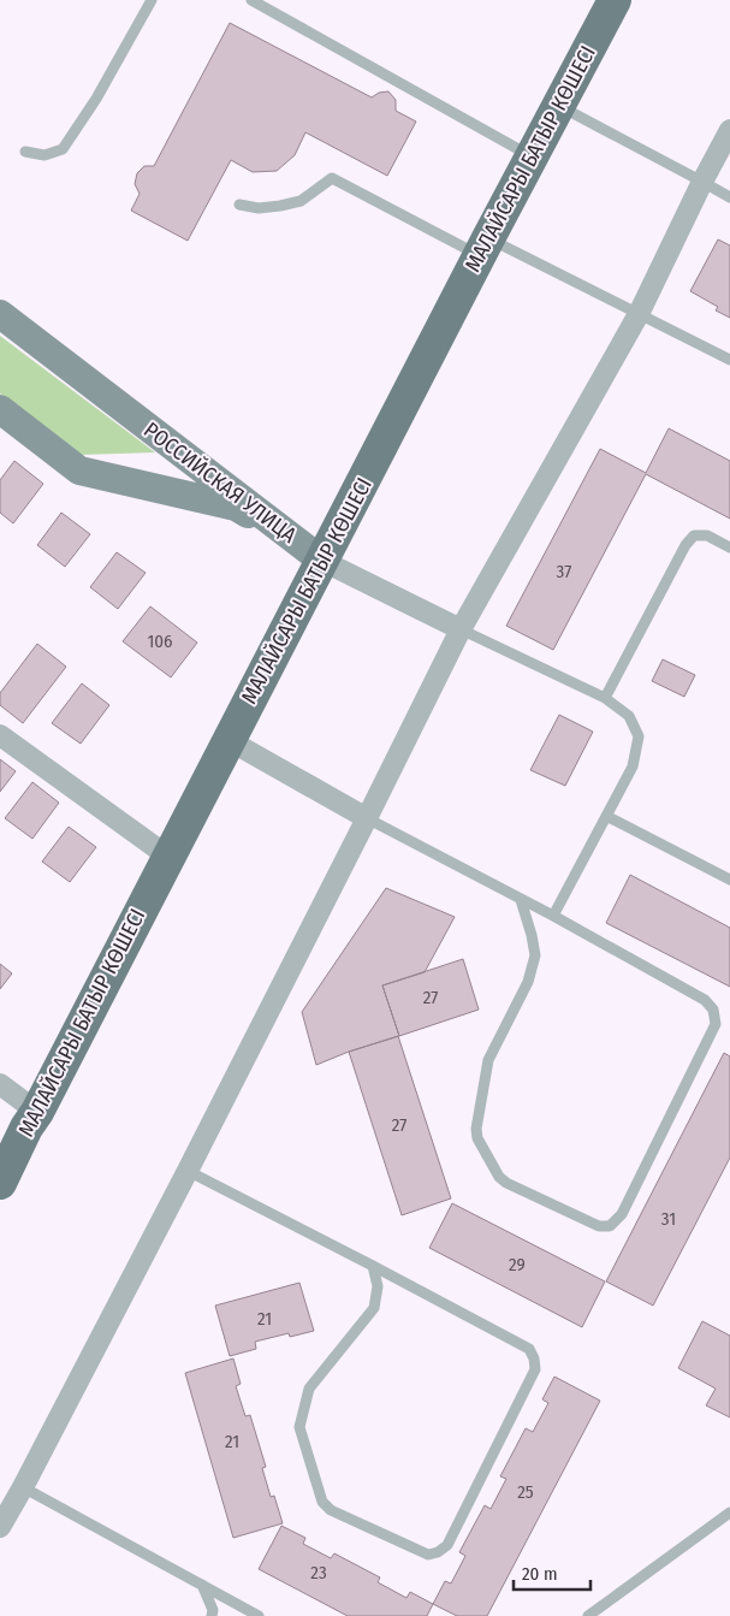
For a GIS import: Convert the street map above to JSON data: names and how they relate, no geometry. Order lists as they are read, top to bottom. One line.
{"streets":{"main road":["МАЛАЙСАРЫ БАТЫР КӨШЕСІ"],"street":["РОССИЙСКАЯ УЛИЦА"]},"crossings":[["МАЛАЙСАРЫ БАТЫР КӨШЕСІ","РОССИЙСКАЯ УЛИЦА"]],"house_numbers":["37","106","27","27","31","29","21","21","25","23"],"scale_bar":"20 m"}
